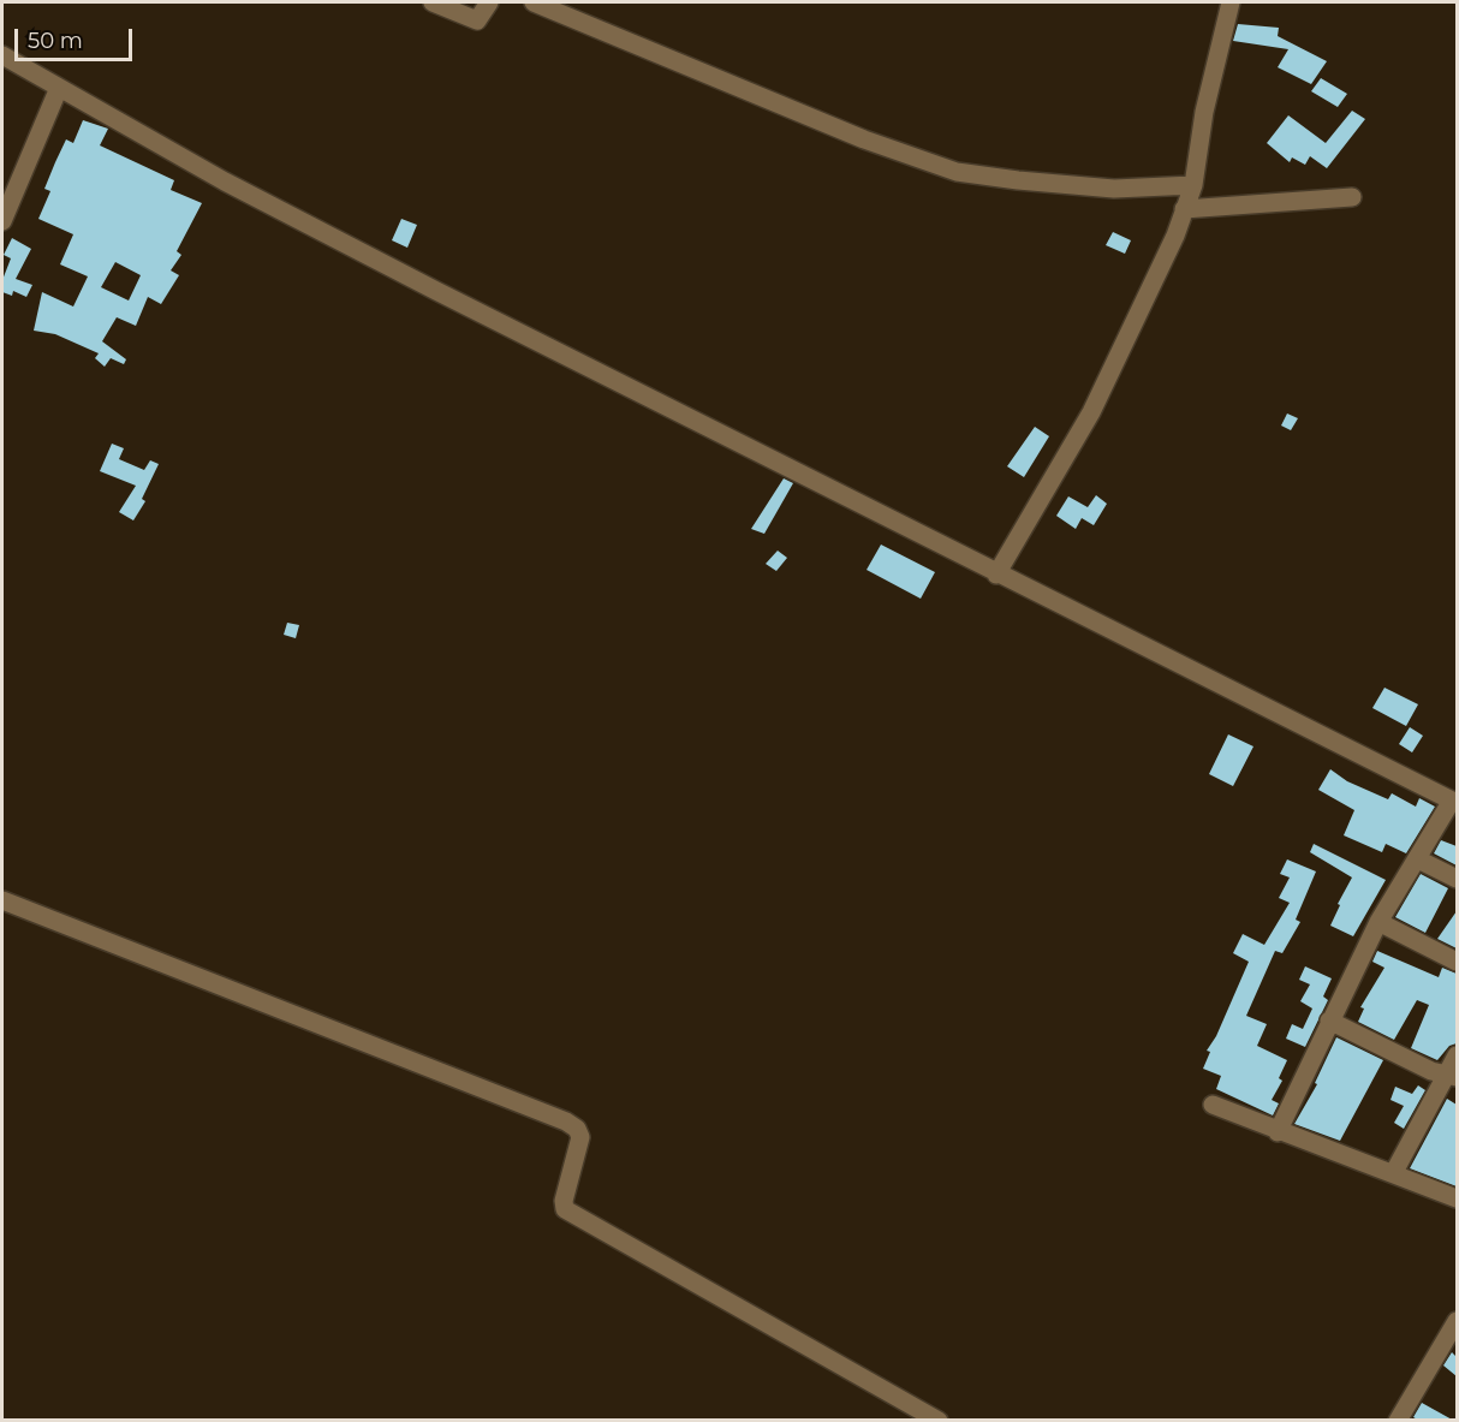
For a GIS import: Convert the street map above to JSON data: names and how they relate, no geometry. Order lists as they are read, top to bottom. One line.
{"scale_bar":"50 m"}
